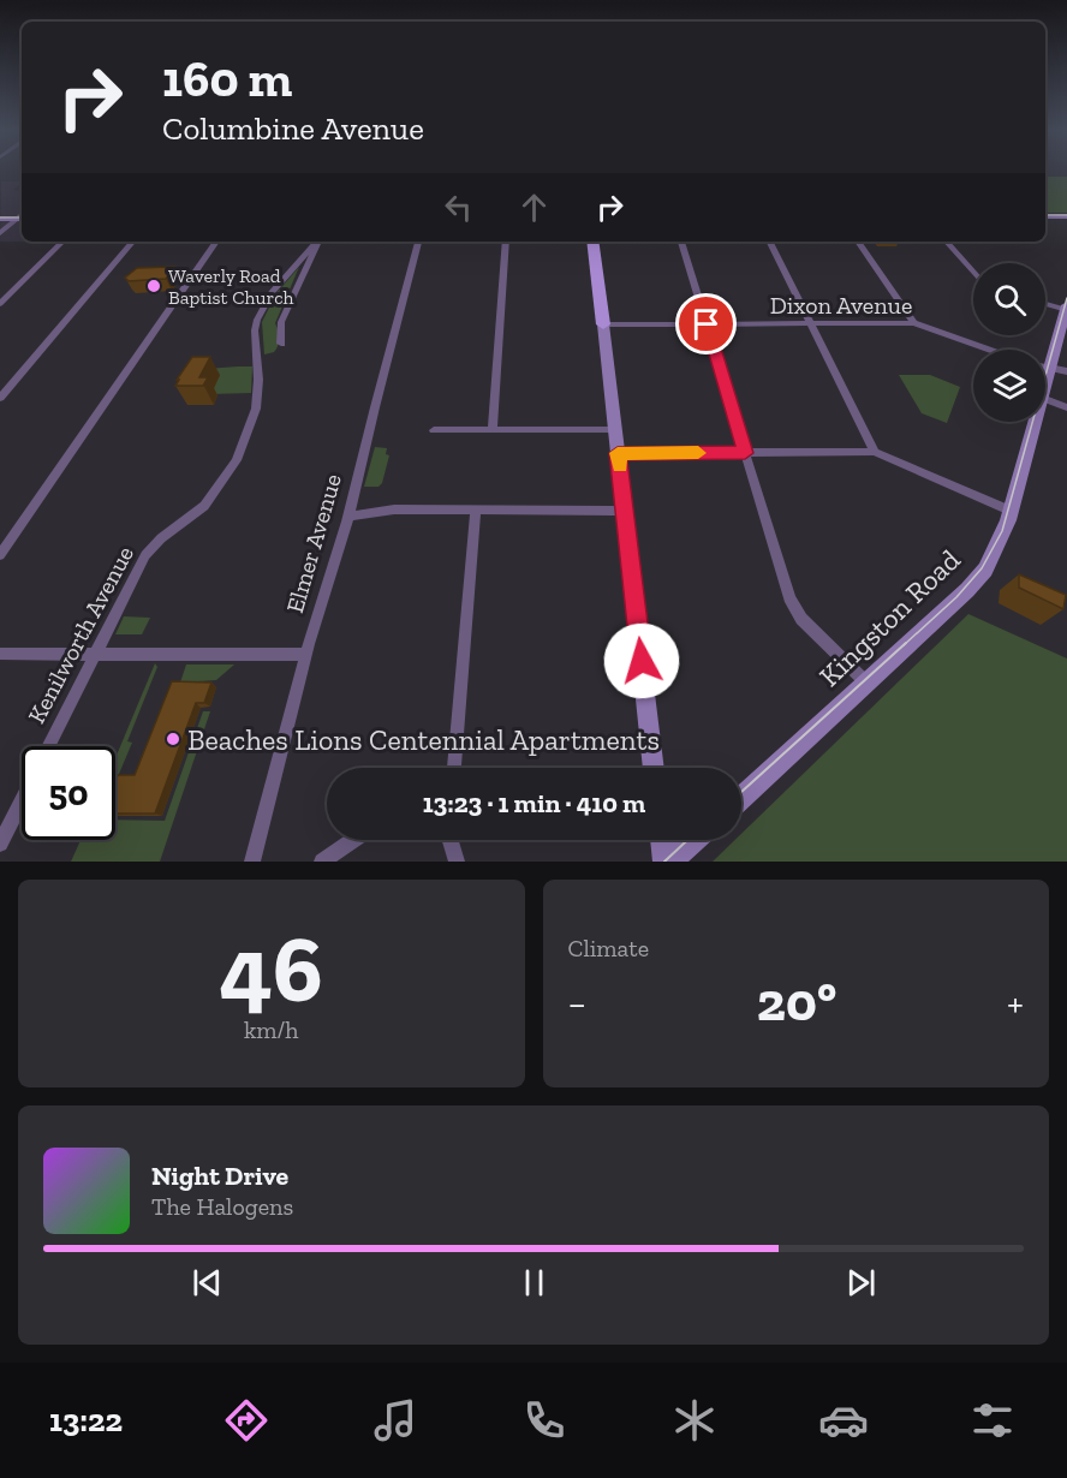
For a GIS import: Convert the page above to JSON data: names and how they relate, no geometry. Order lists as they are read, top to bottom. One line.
{"streets":{"main road":["Kingston Road"],"street":["Dixon Avenue","Elmer Avenue","Kenilworth Avenue"]},"crossings":[["Dixon Avenue","Kingston Road"]],"places":["Waverly Road Baptist Church","Beaches Lions Centennial Apartments"],"page":{"turn":["160 m","Columbine Avenue"],"limit":"50","trip":"13:23 · 1 min · 410 m","tile":[["46","km/h"],"Climate"],"heat":["−","20°","+"],"song":["Night Drive","The Halogens"],"tabs":"13:22"}}
